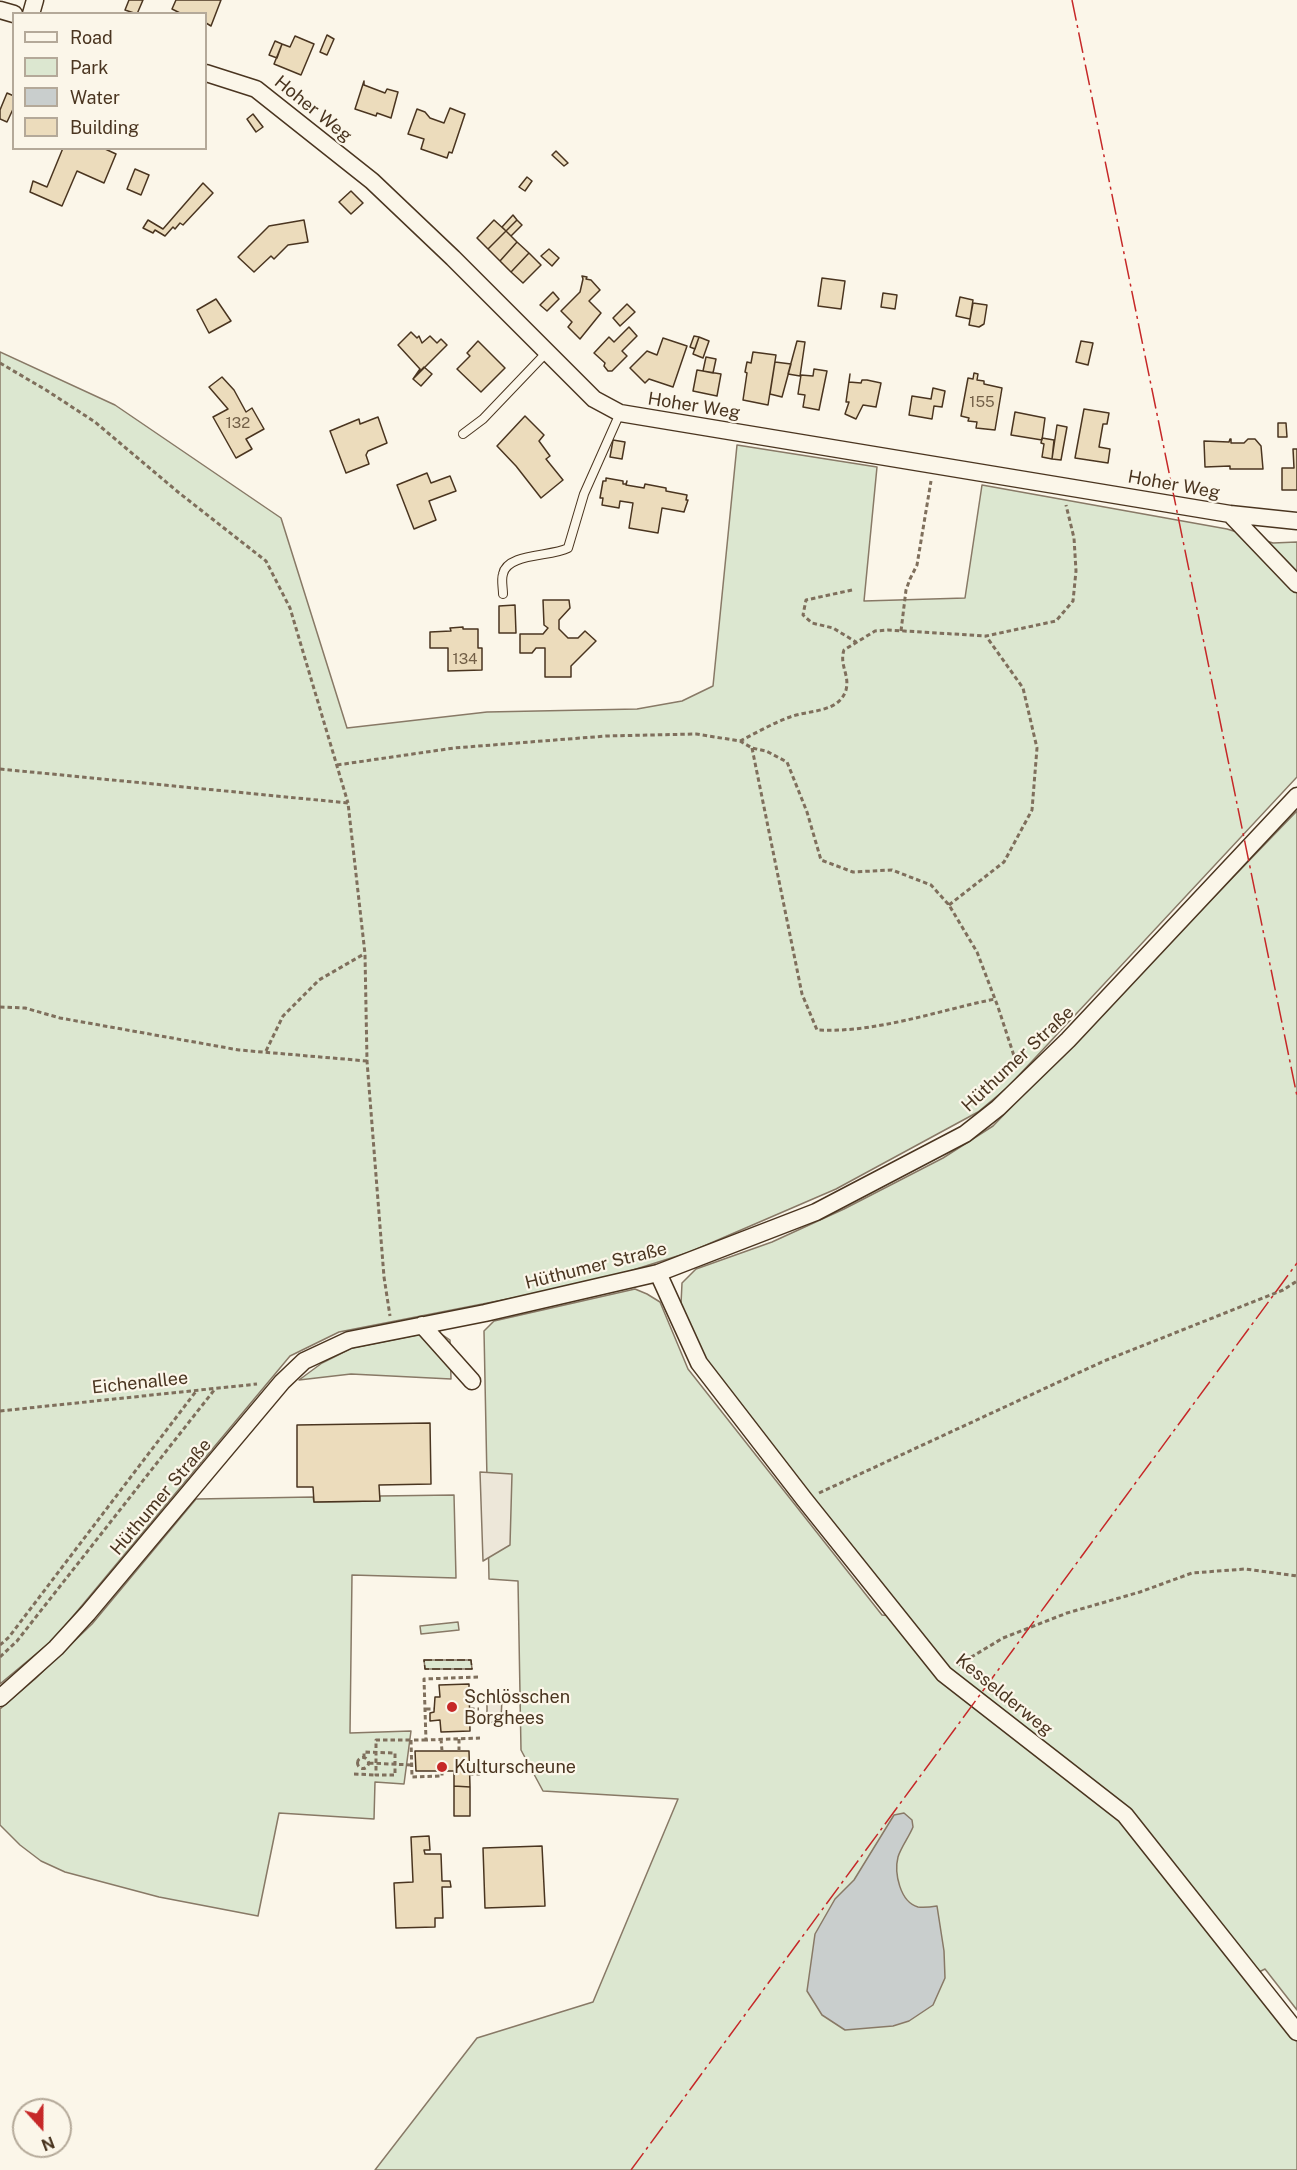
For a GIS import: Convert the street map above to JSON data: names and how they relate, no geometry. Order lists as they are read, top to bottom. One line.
{"streets":{"street":["Hoher Weg","Hüthumer Straße","Kesselderweg"],"path":["Eichenallee"]},"crossings":[["Hüthumer Straße","Eichenallee"],["Hüthumer Straße","Kesselderweg"]],"places":["Schlösschen Borghees","Kulturscheune"],"house_numbers":["155","132","134"],"legend":["Road","Park","Water","Building"],"north":"bottom"}
